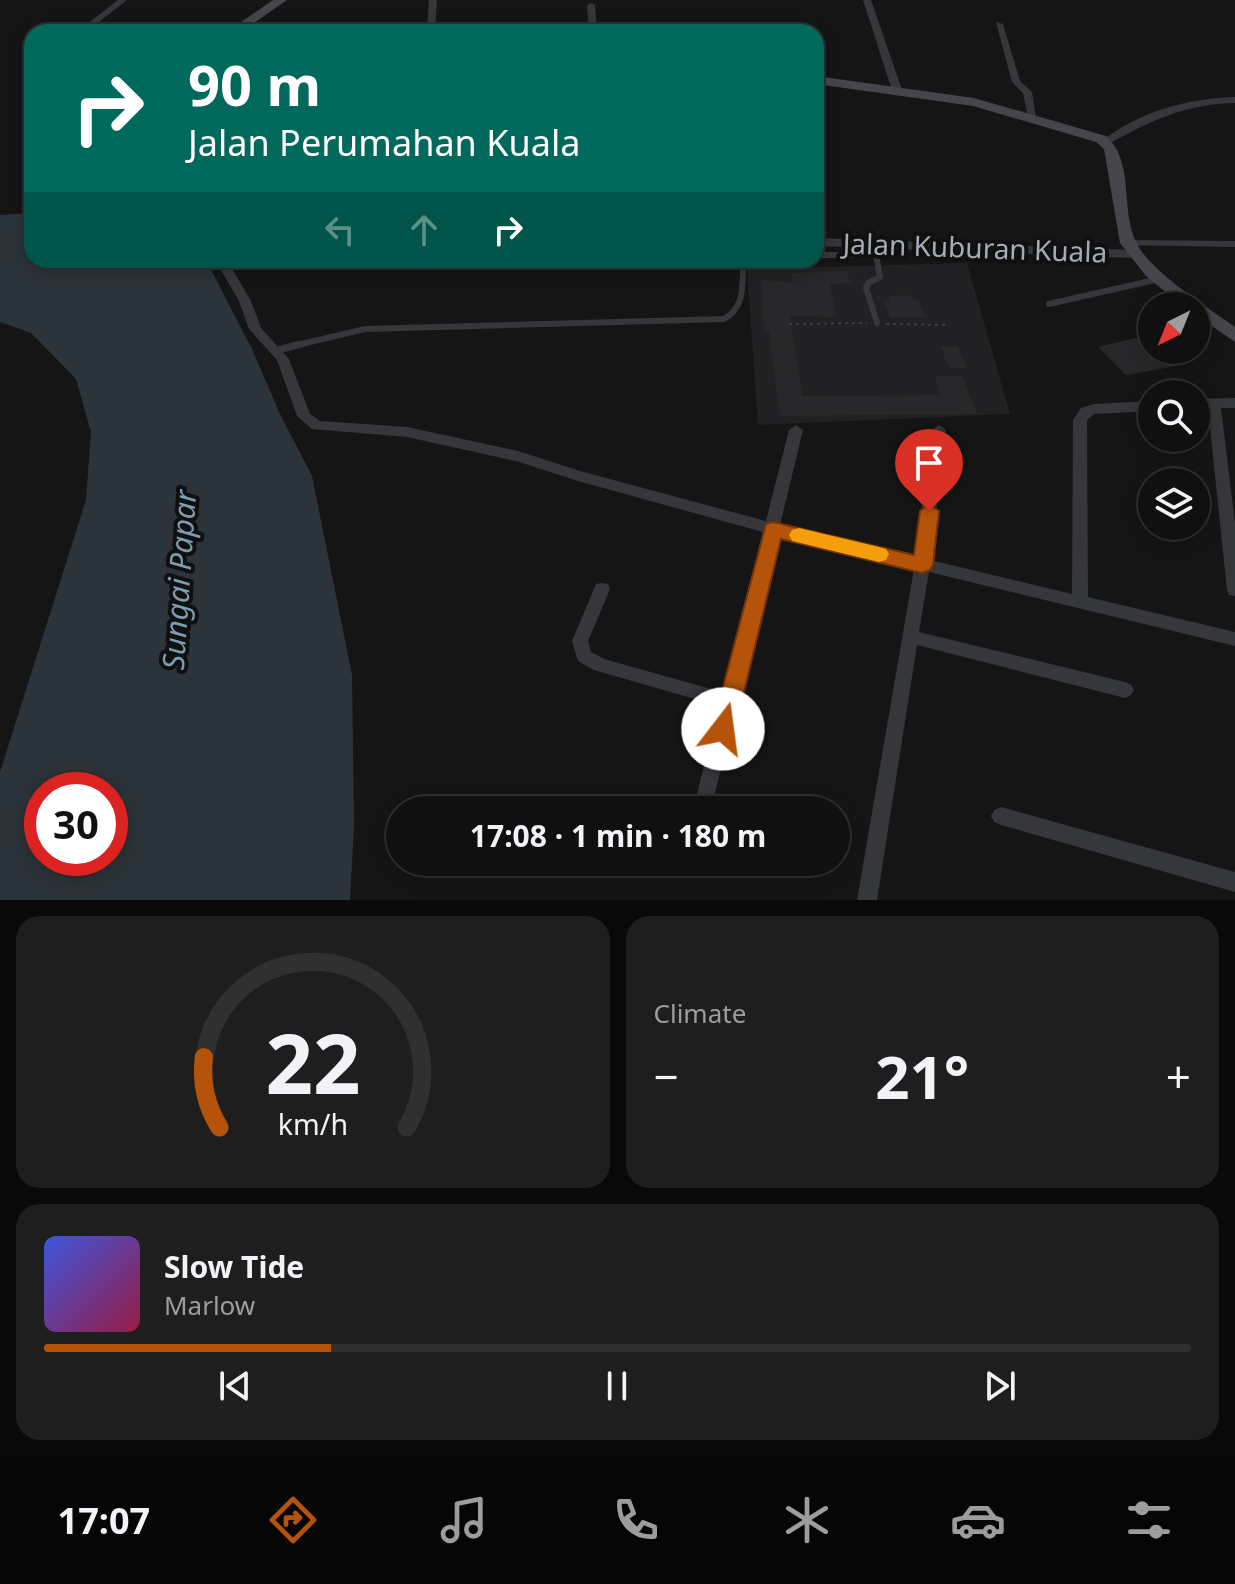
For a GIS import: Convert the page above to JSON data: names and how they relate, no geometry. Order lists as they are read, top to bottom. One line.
{"streets":{"street":["Jalan Kuburan Kuala"]},"water":["Sungai Papar"],"north":"bottom left","page":{"turn":["90 m","Jalan Perumahan Kuala"],"limit":"30","trip":"17:08 · 1 min · 180 m","tile":"Climate","heat":["−","21°","+"],"song":["Slow Tide","Marlow"],"tabs":"17:07","gauge":["22","km/h"]}}
